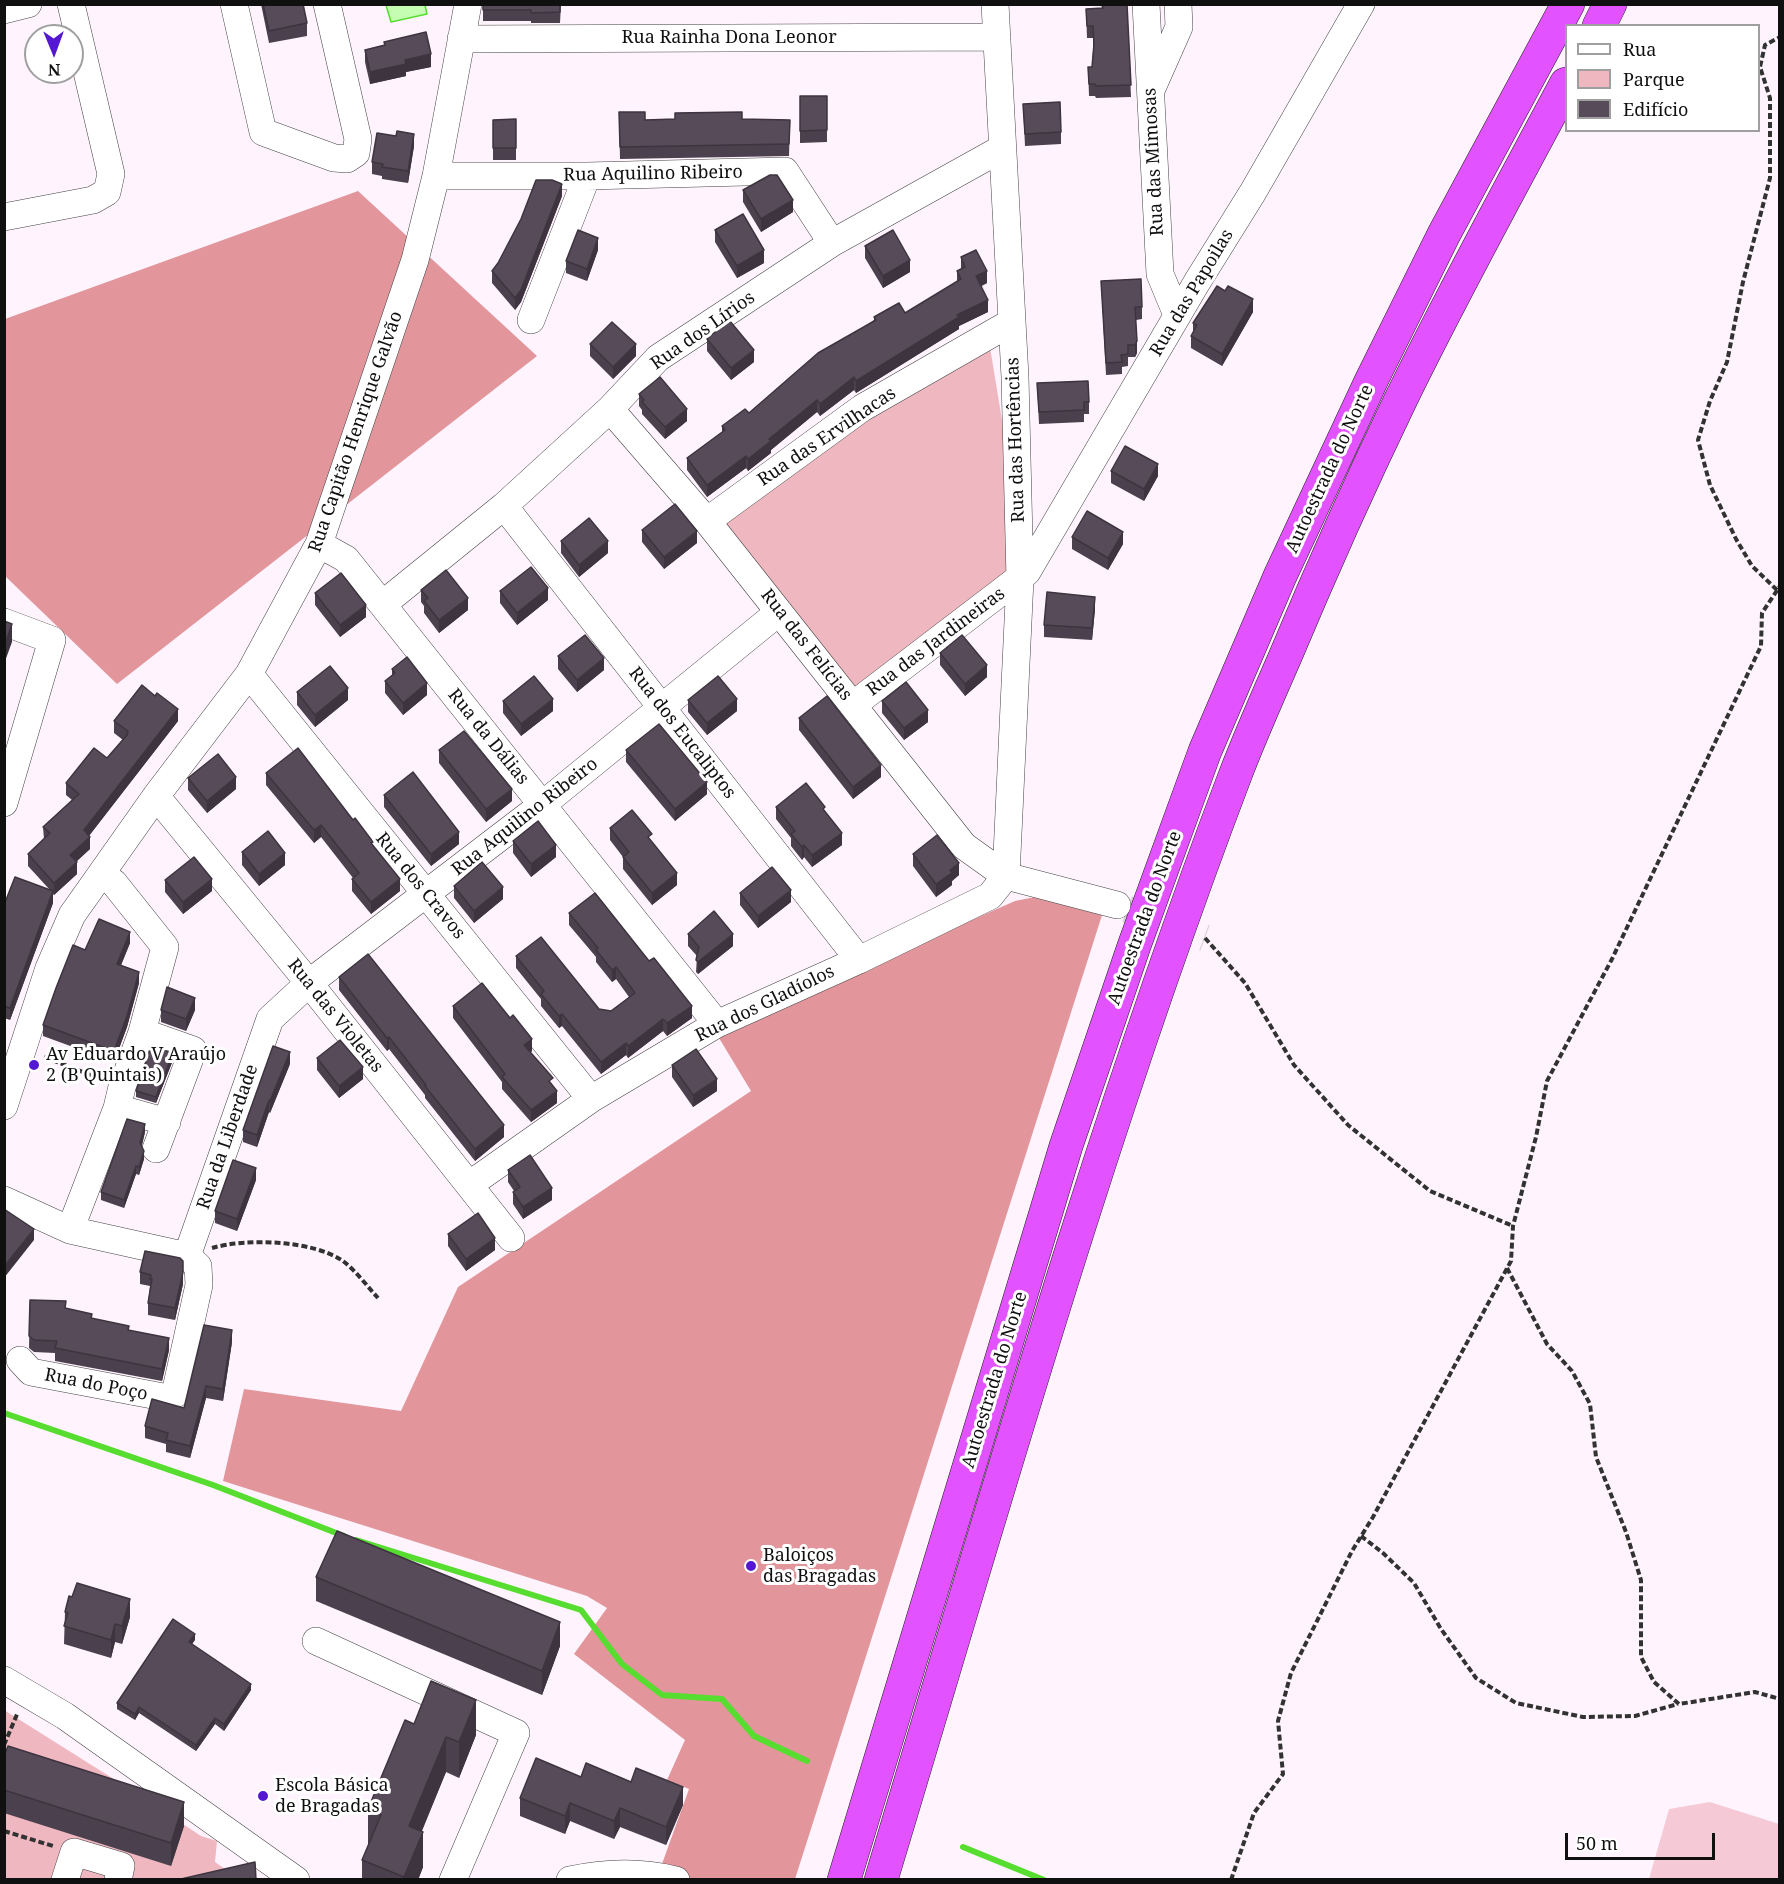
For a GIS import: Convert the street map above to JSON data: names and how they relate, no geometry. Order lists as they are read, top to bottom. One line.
{"streets":{"highway":["Autoestrada do Norte"],"street":["Rua Rainha Dona Leonor","Rua das Mimosas","Rua Aquilino Ribeiro","Rua das Papoilas","Rua dos Lírios","Rua Capitão Henrique Galvão","Rua das Ervilhacas","Rua das Hortências","Rua das Jardineiras","Rua das Felícias","Rua dos Eucaliptos","Rua da Dálias","Rua dos Cravos","Rua dos Gladíolos","Rua das Violetas","Rua da Liberdade","Rua do Poço"]},"crossings":[["Rua Rainha Dona Leonor","Rua Capitão Henrique Galvão"],["Rua Rainha Dona Leonor","Rua das Hortências"],["Rua das Mimosas","Rua das Papoilas"],["Rua Aquilino Ribeiro","Rua dos Lírios"],["Rua Aquilino Ribeiro","Rua Capitão Henrique Galvão"],["Rua Aquilino Ribeiro","Rua das Felícias"],["Rua Aquilino Ribeiro","Rua dos Eucaliptos"],["Rua Aquilino Ribeiro","Rua da Dálias"],["Rua Aquilino Ribeiro","Rua dos Cravos"],["Rua Aquilino Ribeiro","Rua das Violetas"],["Rua Aquilino Ribeiro","Rua da Liberdade"],["Rua das Papoilas","Rua das Hortências"],["Rua das Papoilas","Rua das Jardineiras"],["Rua dos Lírios","Rua das Hortências"],["Rua dos Lírios","Rua das Felícias"],["Rua dos Lírios","Rua dos Eucaliptos"],["Rua dos Lírios","Rua da Dálias"],["Rua Capitão Henrique Galvão","Rua da Dálias"],["Rua Capitão Henrique Galvão","Rua dos Cravos"],["Rua Capitão Henrique Galvão","Rua das Violetas"],["Rua das Ervilhacas","Rua das Hortências"],["Rua das Ervilhacas","Rua das Felícias"],["Rua das Hortências","Rua das Jardineiras"],["Rua das Hortências","Rua das Felícias"],["Rua das Hortências","Rua dos Gladíolos"],["Rua das Jardineiras","Rua das Felícias"],["Rua das Felícias","Rua dos Gladíolos"],["Rua dos Eucaliptos","Rua dos Gladíolos"],["Rua da Dálias","Rua dos Gladíolos"],["Rua dos Cravos","Rua dos Gladíolos"],["Rua dos Gladíolos","Rua das Violetas"],["Rua da Liberdade","Rua do Poço"]],"places":["Av Eduardo V Araújo 2 (B Quintais)","Baloiços das Bragadas","Escola Básica de Bragadas"],"legend":["Rua","Parque","Edifício"],"scale_bar":"50 m","north":"bottom"}
